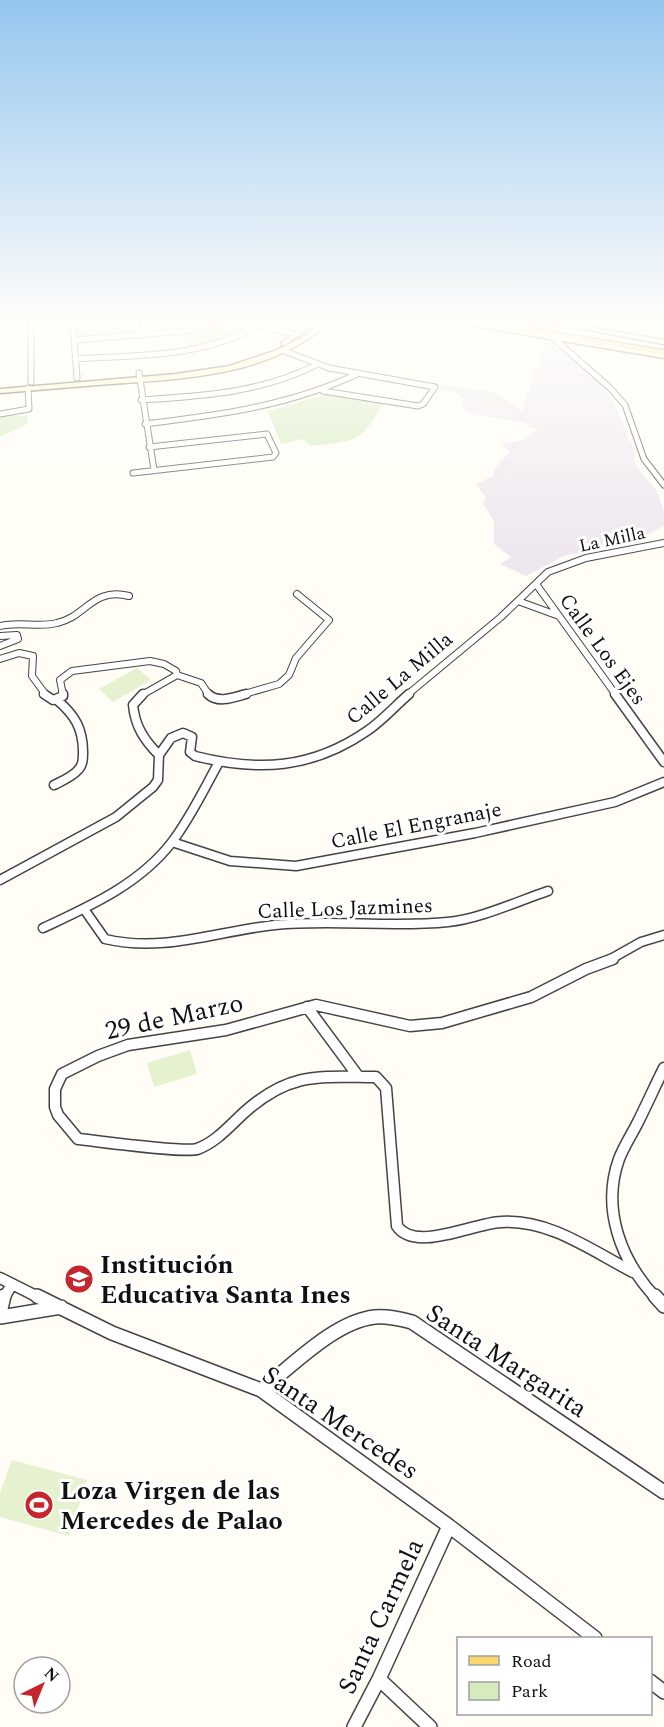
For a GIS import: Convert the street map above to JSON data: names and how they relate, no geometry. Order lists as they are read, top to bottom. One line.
{"streets":{"street":["La Milla","Calle Los Ejes","Calle La Milla","Calle El Engranaje","Calle Los Jazmines","29 de Marzo","Santa Margarita","Santa Mercedes","Santa Carmela"]},"crossings":[["La Milla","Calle Los Ejes"],["La Milla","Calle La Milla"],["Calle Los Ejes","Calle La Milla"],["Santa Margarita","Santa Mercedes"],["Santa Mercedes","Santa Carmela"]],"places":{"school or university":["Institución Educativa Santa Ines"],"sports":["Loza Virgen de las Mercedes de Palao"]},"legend":["Road","Park"],"north":"top right"}
